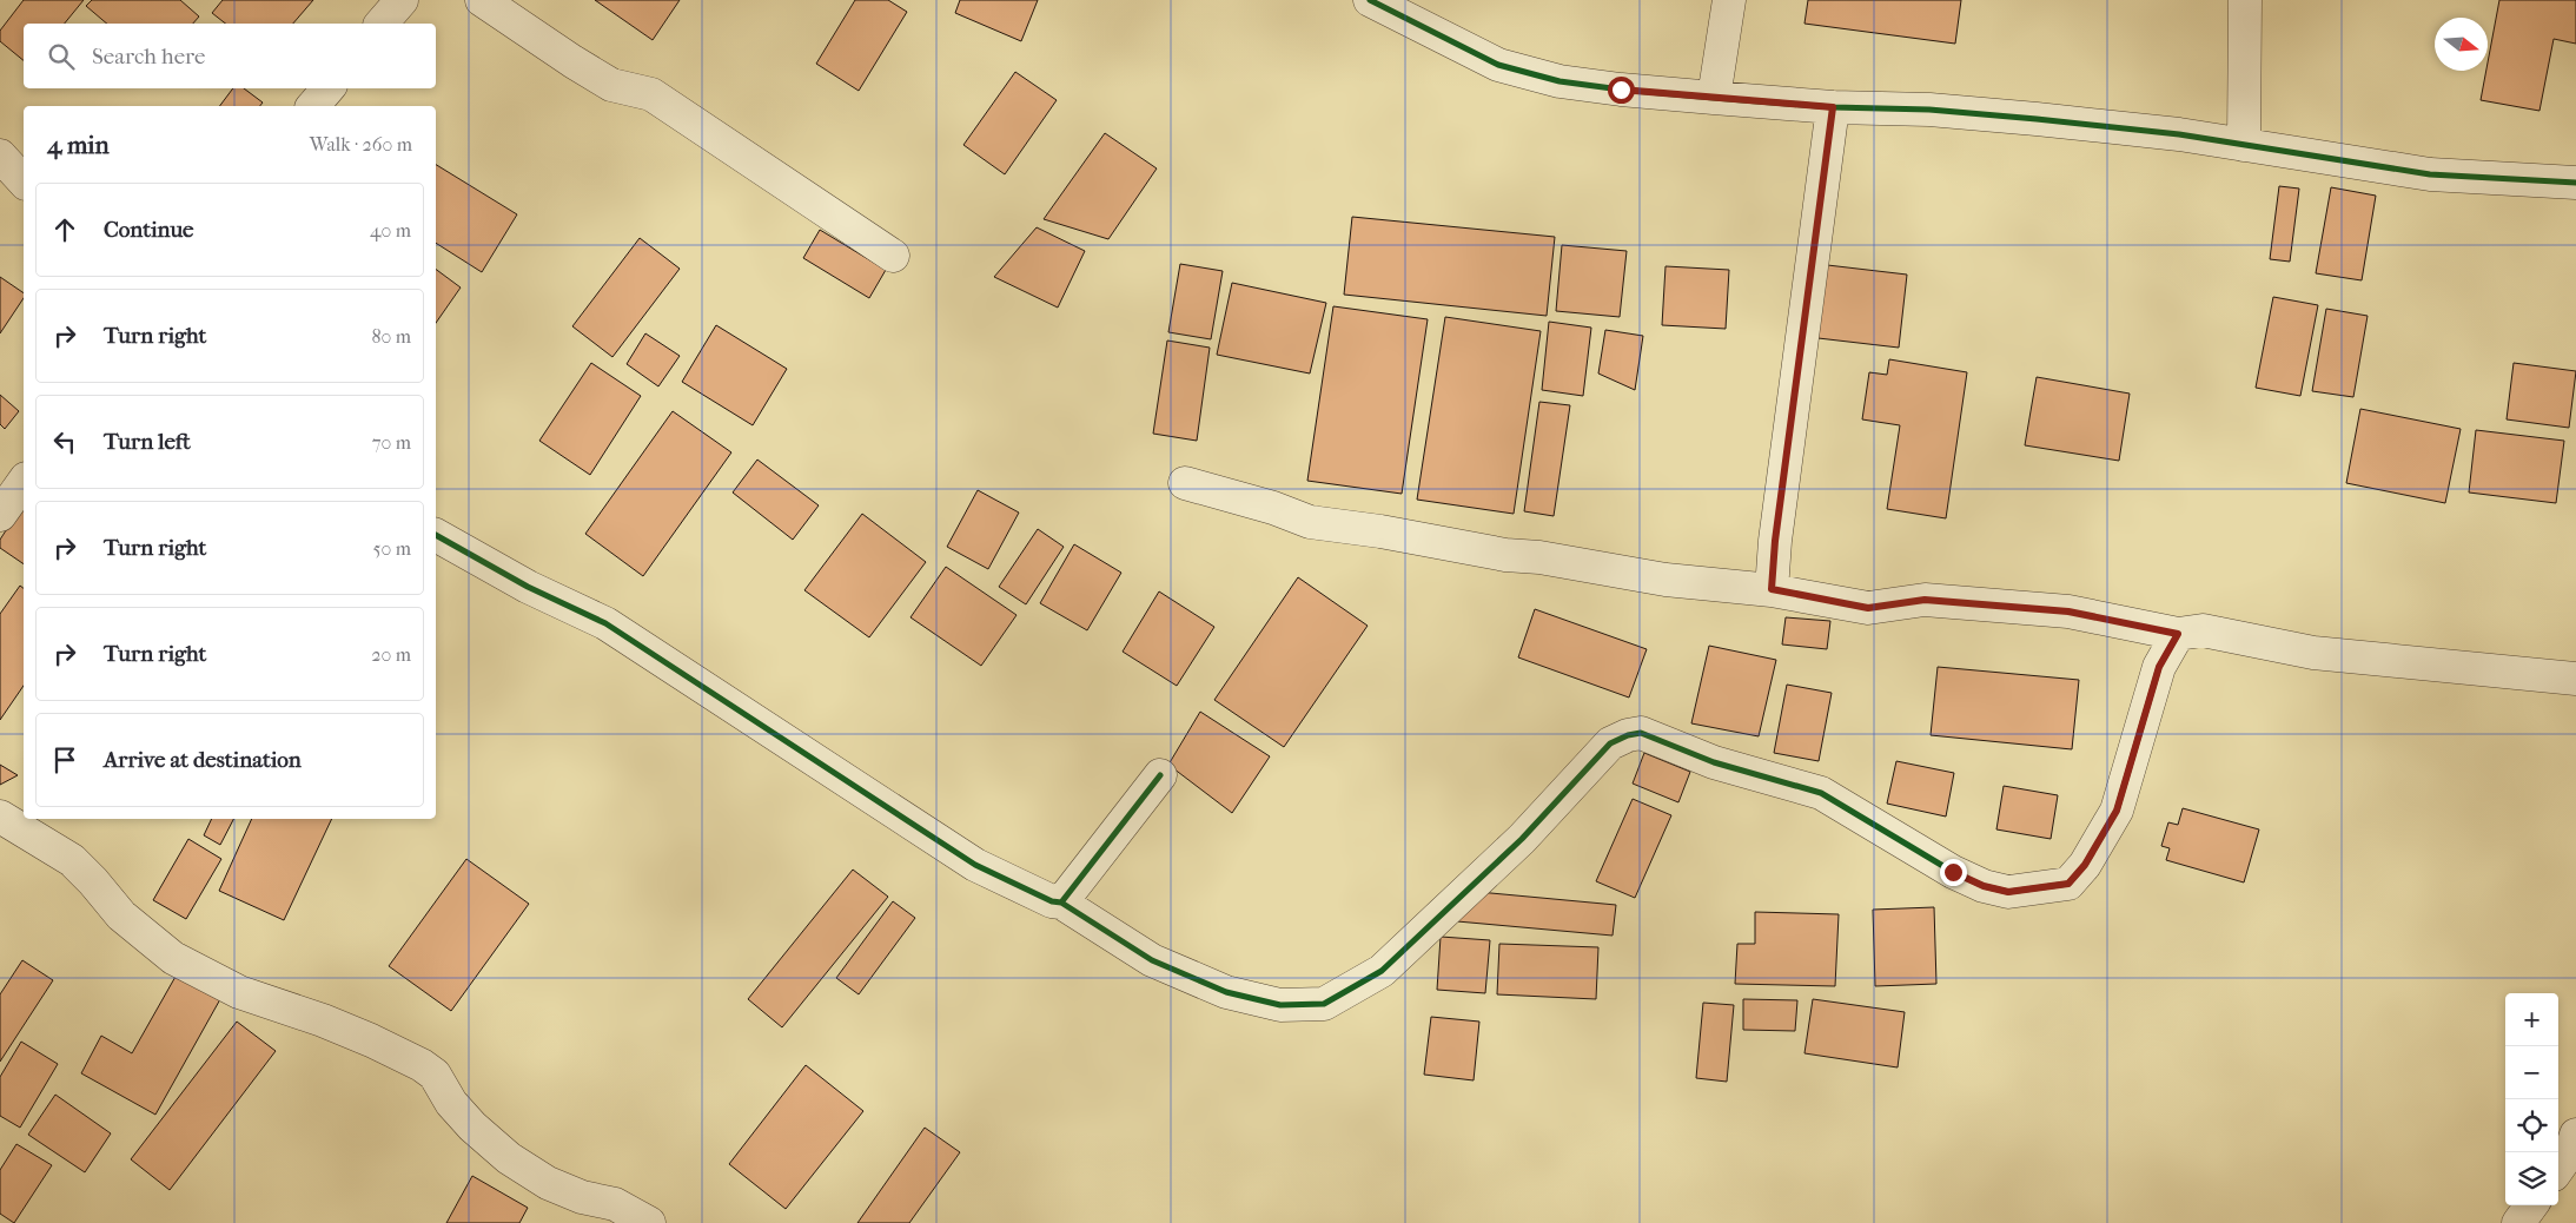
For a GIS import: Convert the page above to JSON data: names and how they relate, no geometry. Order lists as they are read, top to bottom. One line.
{"north":"right","page":{"search":"Search here","heading":["4 min","Walk · 260 m"],"list":[["Continue","40 m"],["Turn right","80 m"],["Turn left","70 m"],["Turn right","50 m"],["Turn right","20 m"],"Arrive at destination"],"map_buttons":["+","−"]}}
